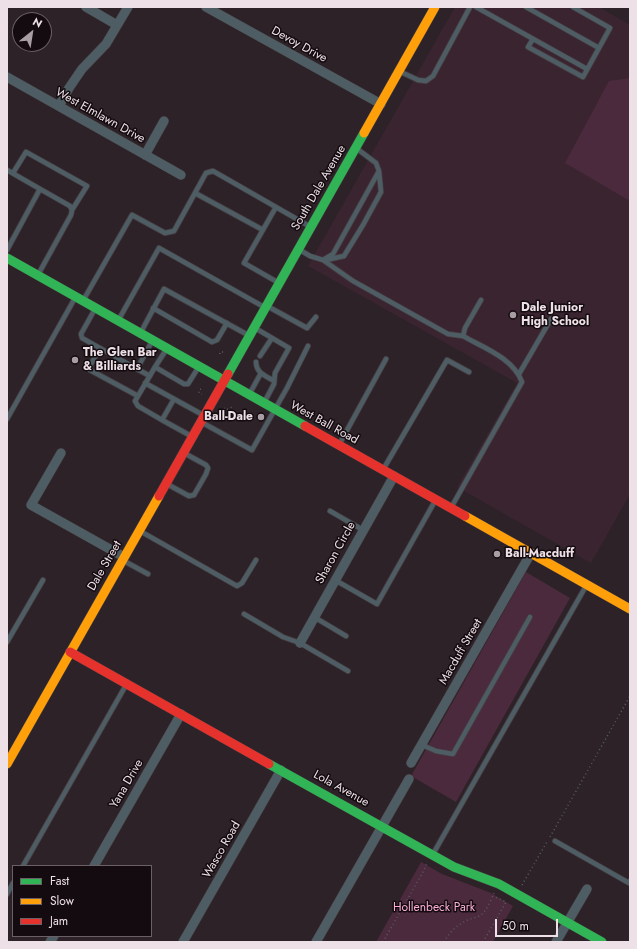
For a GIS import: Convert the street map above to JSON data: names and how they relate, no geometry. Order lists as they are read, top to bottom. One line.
{"streets":{"street":["Devoy Drive","West Elmlawn Drive","South Dale Avenue","West Ball Road","Sharon Circle","Dale Street","Macduff Street","Yana Drive","Lola Avenue","Wasco Road"]},"crossings":[["Devoy Drive","South Dale Avenue"],["South Dale Avenue","West Ball Road"],["South Dale Avenue","Dale Street"],["West Ball Road","Sharon Circle"],["West Ball Road","Dale Street"],["West Ball Road","Macduff Street"],["Dale Street","Lola Avenue"],["Yana Drive","Lola Avenue"],["Lola Avenue","Wasco Road"]],"parks":["Hollenbeck Park"],"places":["Dale Junior High School","The Glen Bar & Billiards","Ball-Dale","Ball-Macduff"],"legend":["Fast","Slow","Jam"],"scale_bar":"50 m","north":"top right"}
